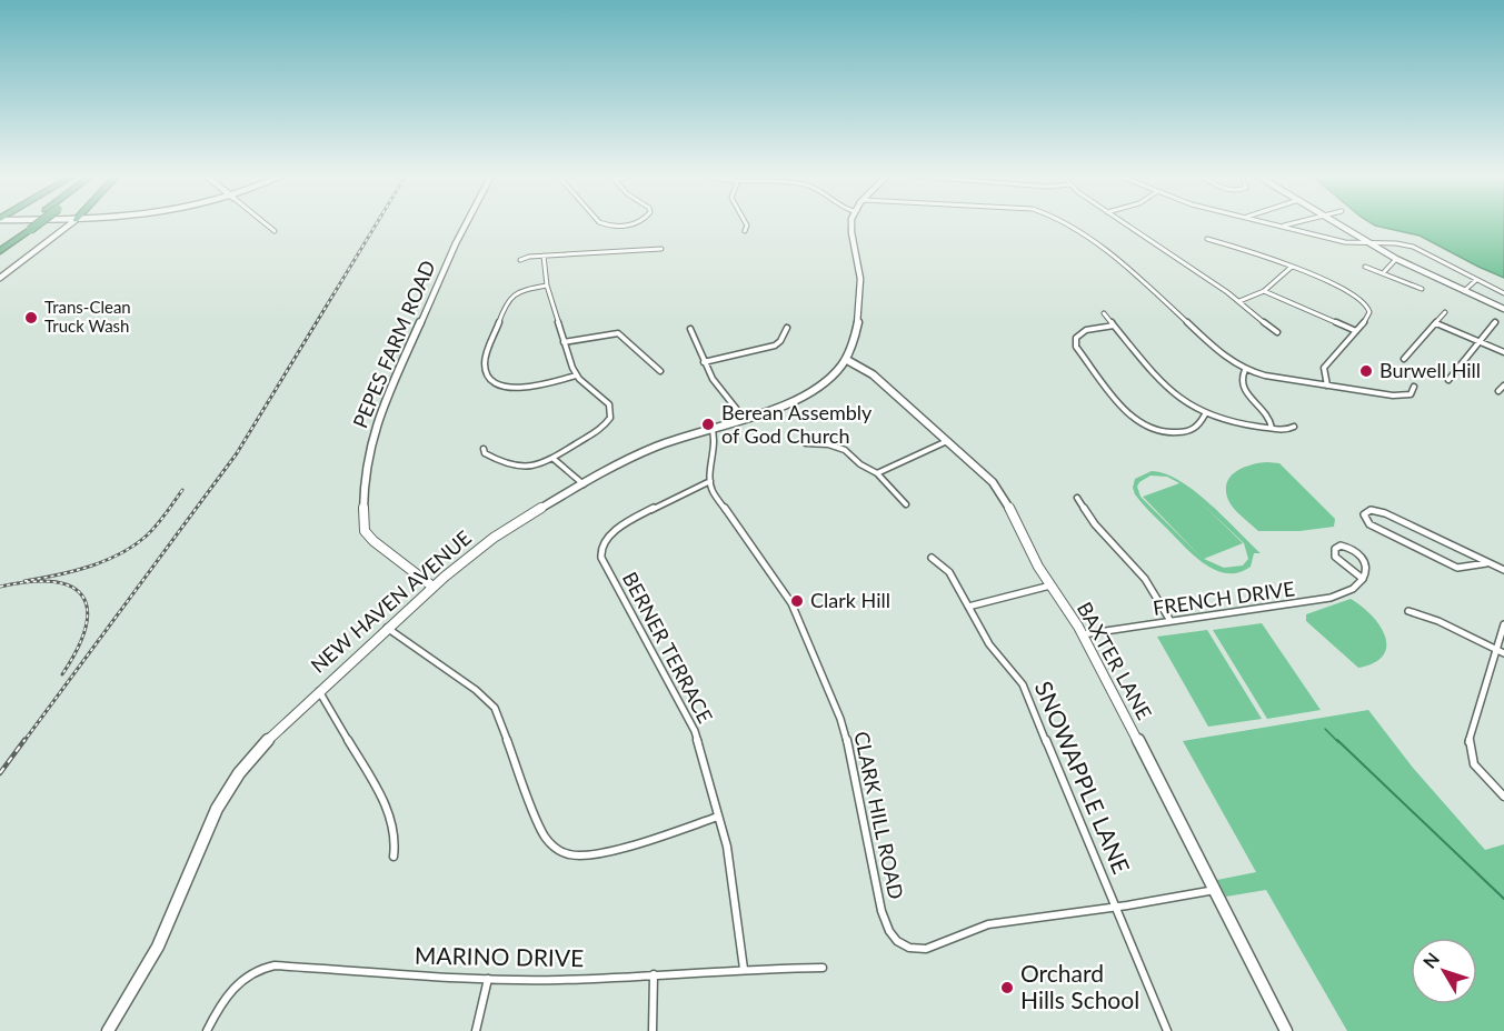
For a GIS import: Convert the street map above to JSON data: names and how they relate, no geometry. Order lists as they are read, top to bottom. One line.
{"streets":{"main road":["PEPES FARM ROAD","NEW HAVEN AVENUE","BAXTER LANE"],"street":["FRENCH DRIVE","BERNER TERRACE","SNOWAPPLE LANE","CLARK HILL ROAD","MARINO DRIVE"]},"crossings":[["PEPES FARM ROAD","NEW HAVEN AVENUE"],["FRENCH DRIVE","BAXTER LANE"],["NEW HAVEN AVENUE","BAXTER LANE"],["BERNER TERRACE","CLARK HILL ROAD"],["BERNER TERRACE","MARINO DRIVE"],["SNOWAPPLE LANE","CLARK HILL ROAD"]],"places":["Trans-Clean Truck Wash","Burwell Hill","Berean Assembly of God Church","Clark Hill","Orchard Hills School"],"north":"top left"}
